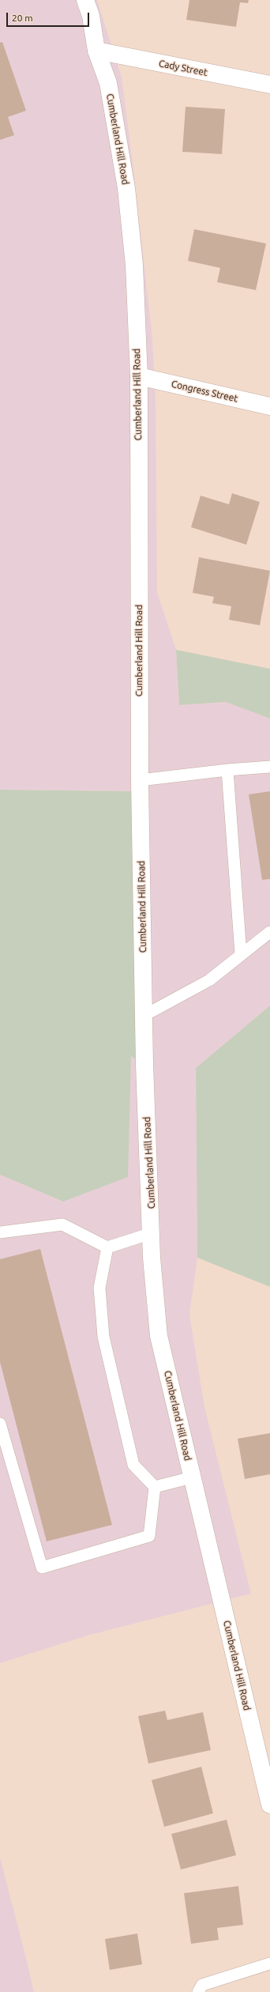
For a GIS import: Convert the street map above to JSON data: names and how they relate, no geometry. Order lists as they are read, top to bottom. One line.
{"streets":{"main road":["Cady Street","Cumberland Hill Road","Congress Street"]},"crossings":[["Cady Street","Cumberland Hill Road"],["Cumberland Hill Road","Congress Street"]],"scale_bar":"20 m"}
